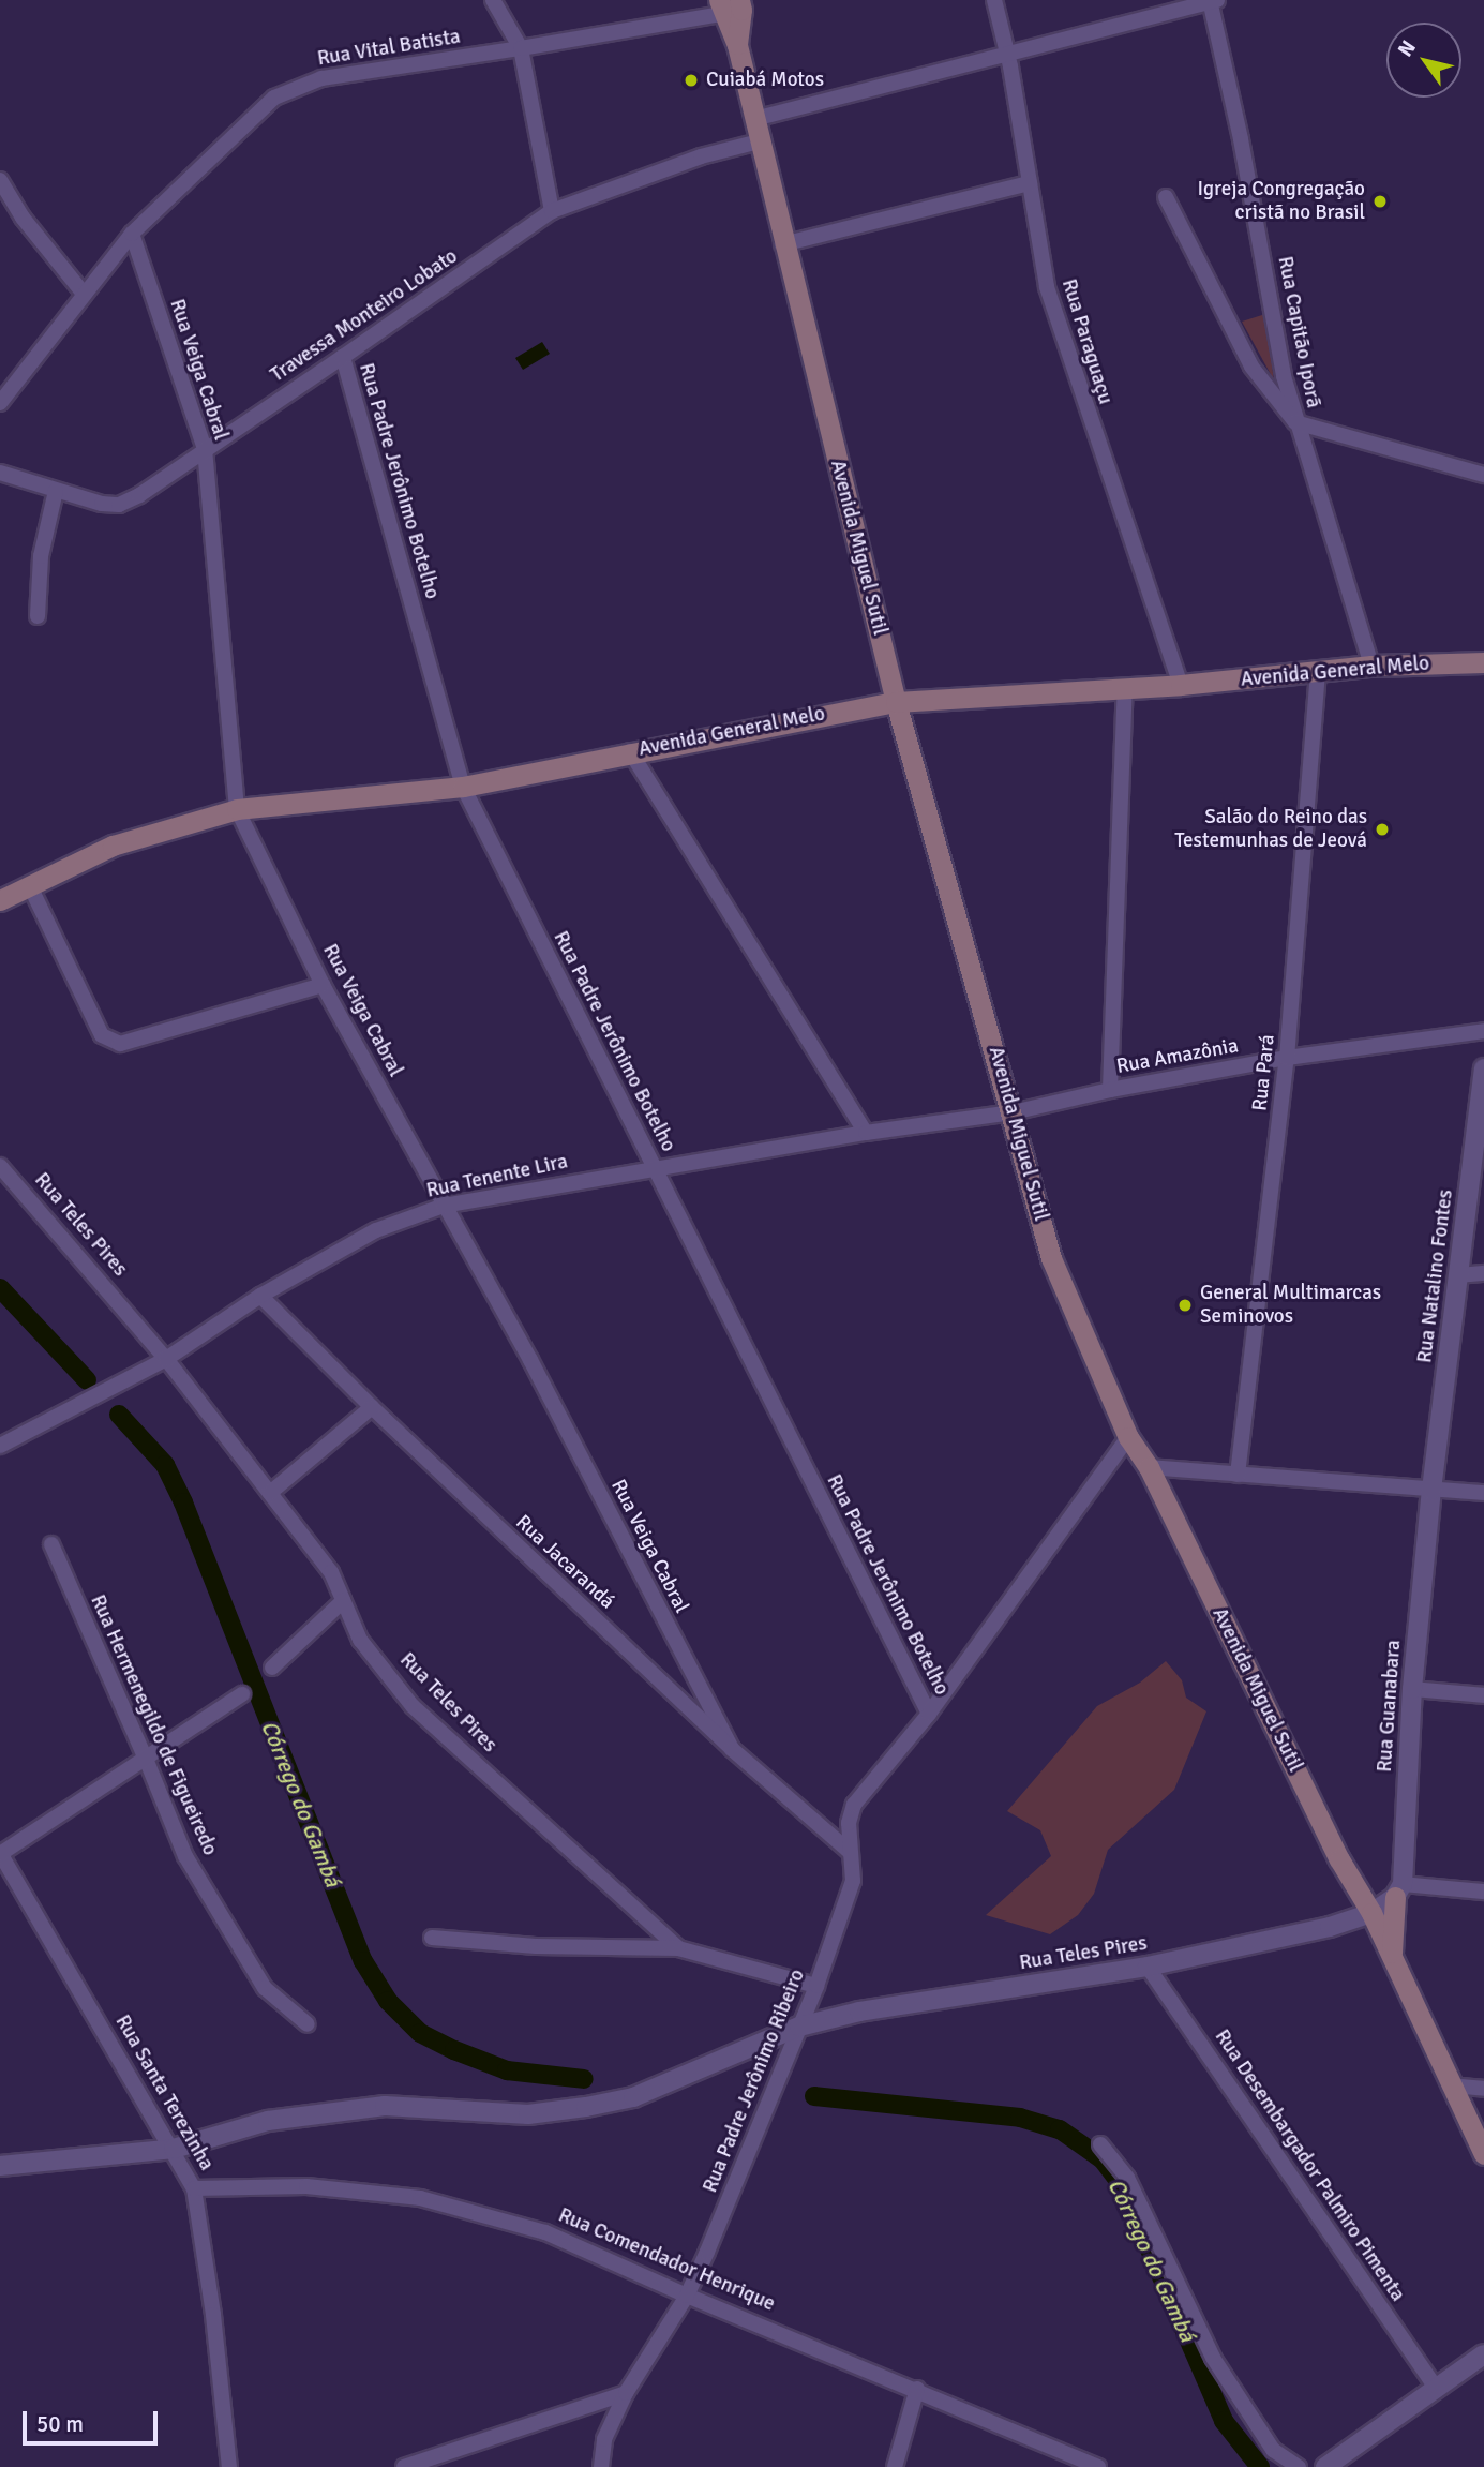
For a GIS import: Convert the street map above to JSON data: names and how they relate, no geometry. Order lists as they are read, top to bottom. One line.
{"streets":{"main road":["Avenida Miguel Sutil","Avenida General Melo"],"street":["Rua Vital Batista","Travessa Monteiro Lobato","Rua Capitão Iporã","Rua Paraguaçu","Rua Veiga Cabral","Rua Padre Jerônimo Botelho","Rua Amazônia","Rua Pará","Rua Tenente Lira","Rua Teles Pires","Rua Natalino Fontes","Rua Jacarandá","Rua Guanabara","Rua Hermenegildo de Figueiredo","Rua Padre Jerônimo Ribeiro","Rua Santa Terezinha","Rua Desembargador Palmiro Pimenta","Rua Comendador Henrique"]},"crossings":[["Rua Vital Batista","Rua Veiga Cabral"],["Rua Vital Batista","Avenida Miguel Sutil"],["Travessa Monteiro Lobato","Rua Veiga Cabral"],["Travessa Monteiro Lobato","Rua Padre Jerônimo Botelho"],["Travessa Monteiro Lobato","Avenida Miguel Sutil"],["Rua Capitão Iporã","Avenida General Melo"],["Rua Paraguaçu","Avenida General Melo"],["Rua Veiga Cabral","Avenida General Melo"],["Rua Veiga Cabral","Rua Tenente Lira"],["Rua Veiga Cabral","Rua Jacarandá"],["Rua Padre Jerônimo Botelho","Avenida General Melo"],["Rua Padre Jerônimo Botelho","Rua Tenente Lira"],["Rua Padre Jerônimo Botelho","Rua Padre Jerônimo Ribeiro"],["Avenida Miguel Sutil","Avenida General Melo"],["Avenida Miguel Sutil","Rua Amazônia"],["Avenida Miguel Sutil","Rua Tenente Lira"],["Avenida Miguel Sutil","Rua Teles Pires"],["Avenida Miguel Sutil","Rua Padre Jerônimo Ribeiro"],["Avenida General Melo","Rua Pará"],["Rua Amazônia","Rua Pará"],["Rua Amazônia","Rua Tenente Lira"],["Rua Tenente Lira","Rua Teles Pires"],["Rua Tenente Lira","Rua Jacarandá"],["Rua Teles Pires","Rua Padre Jerônimo Ribeiro"],["Rua Teles Pires","Rua Desembargador Palmiro Pimenta"],["Rua Natalino Fontes","Rua Guanabara"],["Rua Jacarandá","Rua Padre Jerônimo Ribeiro"],["Rua Padre Jerônimo Ribeiro","Rua Comendador Henrique"],["Rua Santa Terezinha","Rua Comendador Henrique"]],"water":["Córrego do Gambá"],"places":["Cuiabá Motos","Igreja Congregação cristã no Brasil","Salão do Reino das Testemunhas de Jeová","General Multimarcas Seminovos"],"scale_bar":"50 m","north":"top left"}
